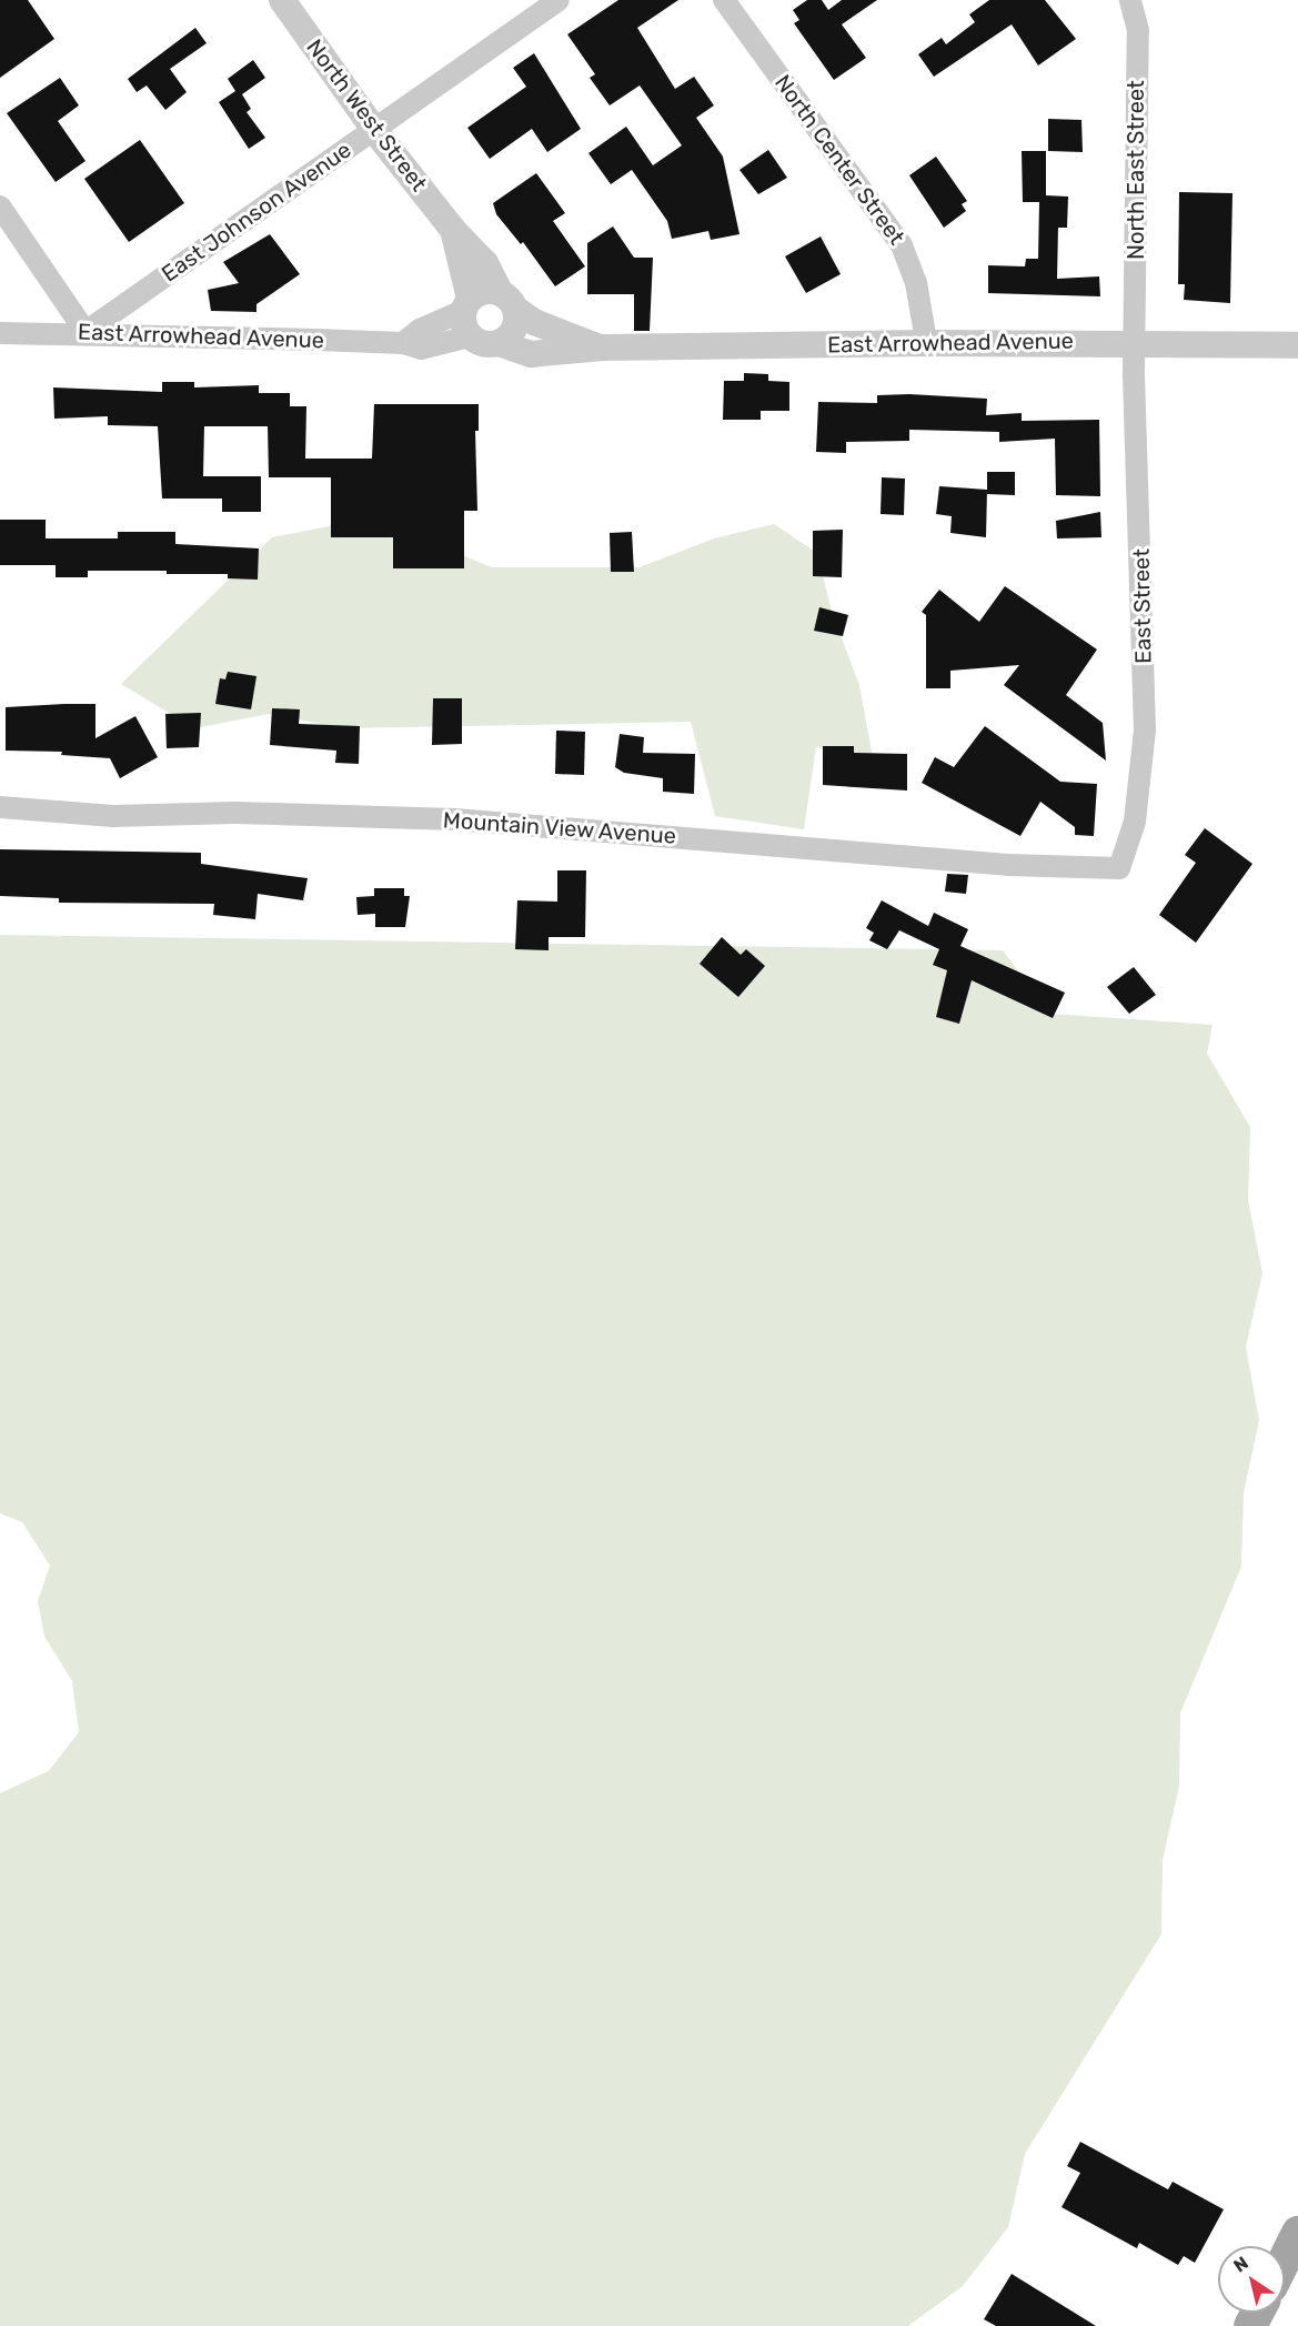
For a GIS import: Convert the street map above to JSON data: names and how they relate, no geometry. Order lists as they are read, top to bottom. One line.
{"streets":{"street":["North West Street","North Center Street","North East Street","East Johnson Avenue","East Arrowhead Avenue","East Street","Mountain View Avenue"]},"crossings":[["North West Street","East Johnson Avenue"],["North West Street","East Arrowhead Avenue"],["North East Street","East Arrowhead Avenue"],["North East Street","East Street"],["East Johnson Avenue","East Arrowhead Avenue"],["East Arrowhead Avenue","East Street"],["East Street","Mountain View Avenue"]],"north":"top left"}
